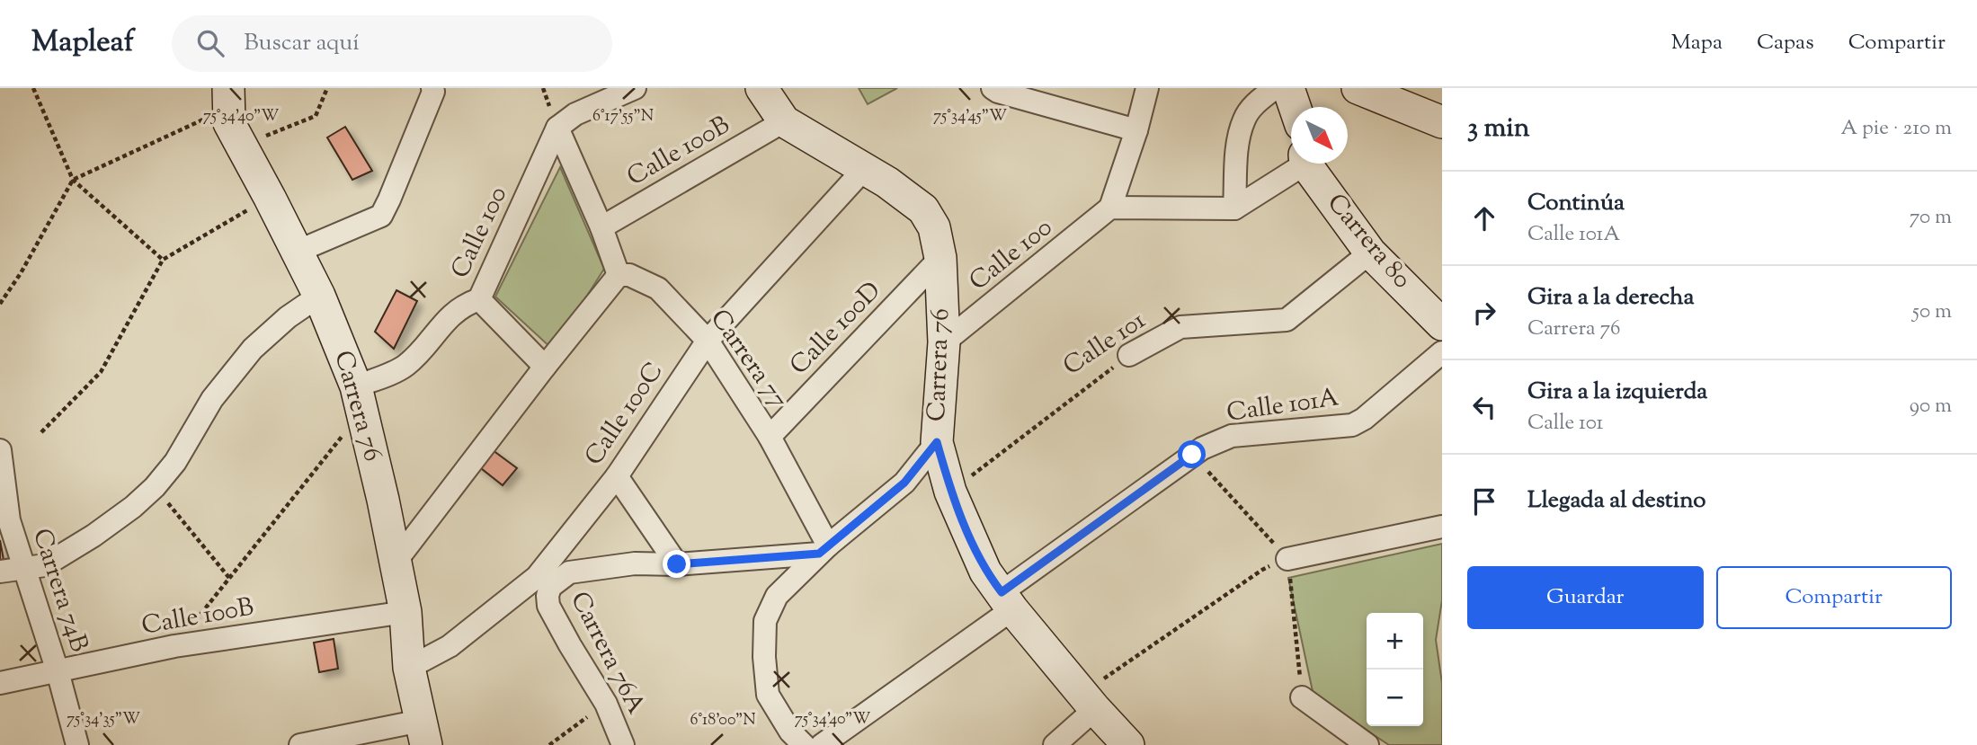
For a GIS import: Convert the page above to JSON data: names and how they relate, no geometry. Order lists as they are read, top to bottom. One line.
{"streets":{"street":["Calle 100B","Calle 100","Carrera 80","Calle 100D","Calle 101","Carrera 77","Carrera 76","Calle 101A","Calle 100C","Carrera 74B","Carrera 76A"]},"crossings":[["Calle 100B","Carrera 76"],["Calle 100B","Carrera 74B"],["Calle 100","Carrera 76"],["Carrera 80","Calle 101"],["Calle 100D","Carrera 77"],["Calle 100D","Carrera 76"],["Calle 101","Carrera 76"],["Carrera 77","Calle 100C"],["Carrera 76","Calle 101A"],["Carrera 76","Calle 100C"]],"north":"bottom right","page":{"header":"Mapleaf","search":"Buscar aquí","nav":["Mapa","Capas","Compartir"],"heading":["3 min","A pie · 210 m"],"list":[["Continúa","Calle 101A","70 m"],["Gira a la derecha","Carrera 76","50 m"],["Gira a la izquierda","Calle 101","90 m"],"Llegada al destino"],"buttons":["Guardar","Compartir"],"map_buttons":["+","−"]},"coordinates":["6°17'55\"N","75°34'40\"W","75°34'45\"W","75°34'35\"W","6°18'00\"N"]}
